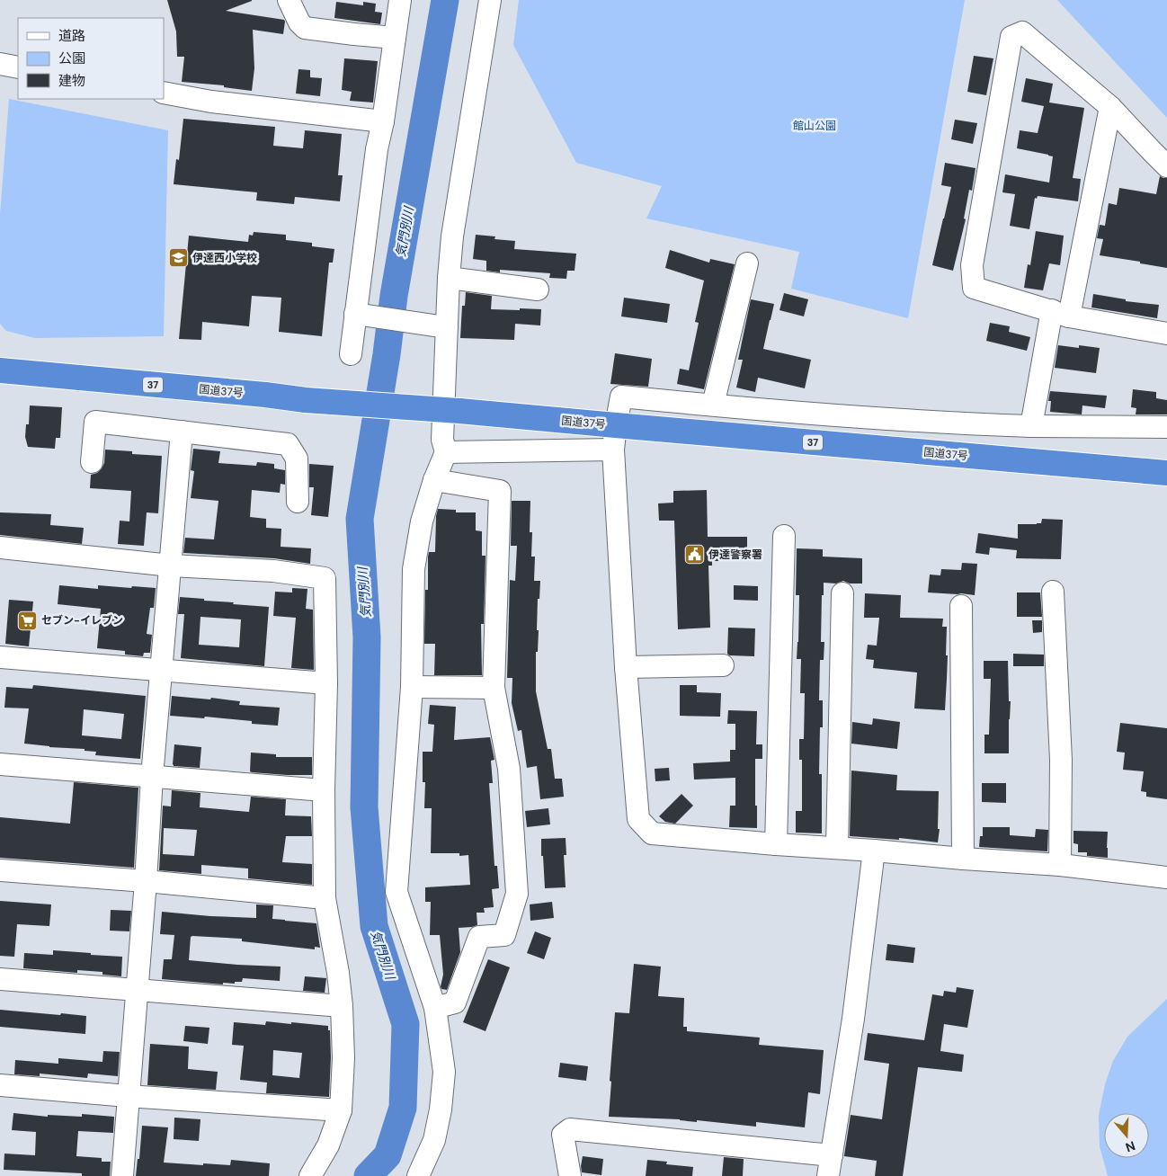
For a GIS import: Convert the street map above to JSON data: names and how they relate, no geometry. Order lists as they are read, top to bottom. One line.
{"streets":{"highway":["37","国道37号"]},"water":["気門別川"],"parks":["館山公園"],"places":{"school or university":["伊達西小学校"],"public building":["伊達警察署"],"supermarket":["セブン-イレブン"]},"legend":["道路","公園","建物"],"north":"bottom"}
